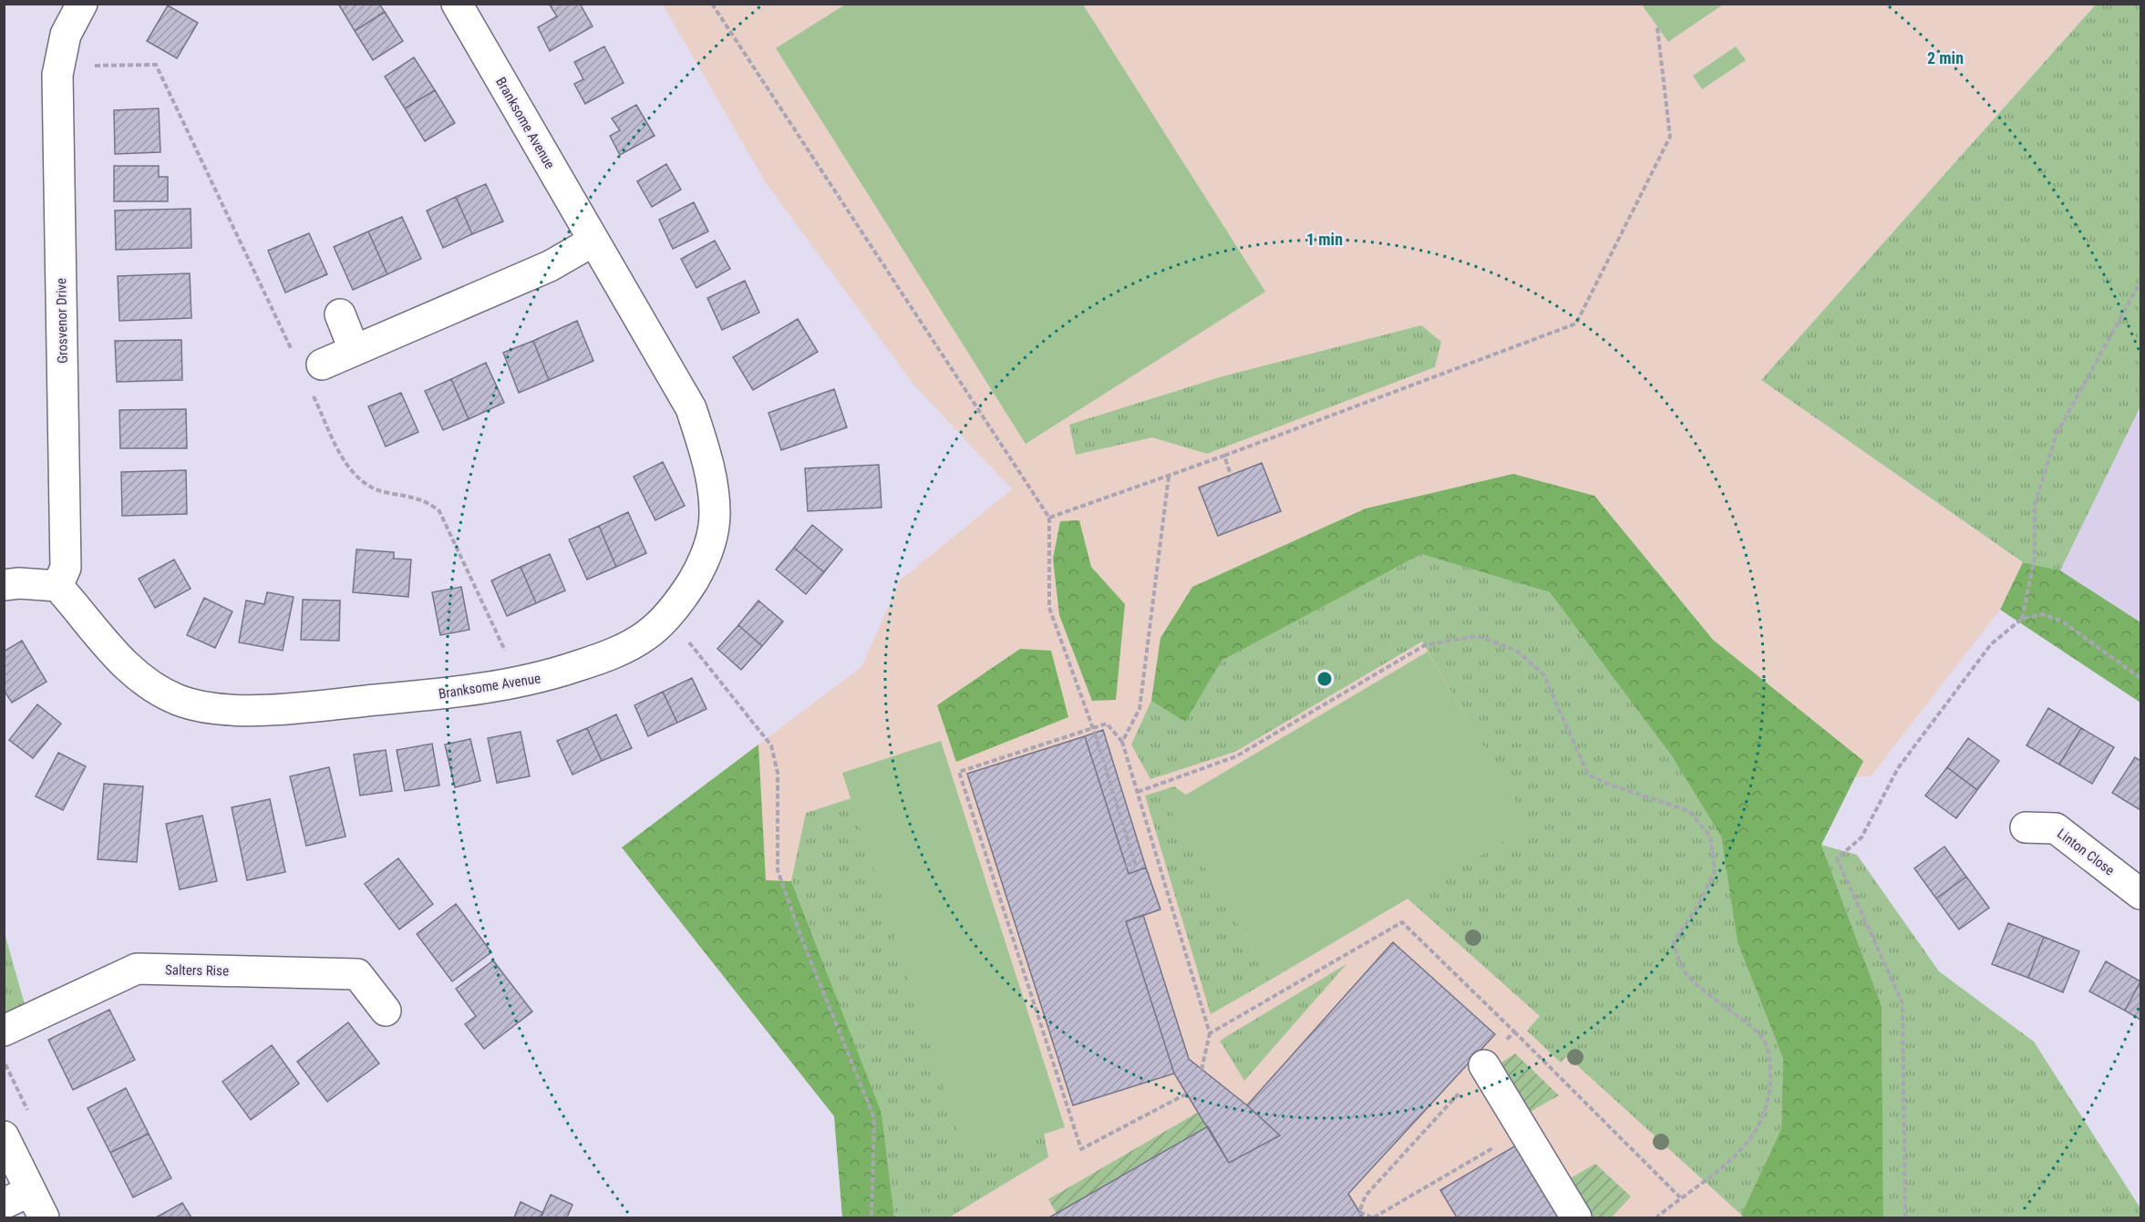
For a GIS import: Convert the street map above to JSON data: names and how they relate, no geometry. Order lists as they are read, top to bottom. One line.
{"streets":{"main road":["Branksome Avenue","Grosvenor Drive","Linton Close","Salters Rise"]},"crossings":[["Branksome Avenue","Grosvenor Drive"]],"rings":["2 min","1 min"]}
